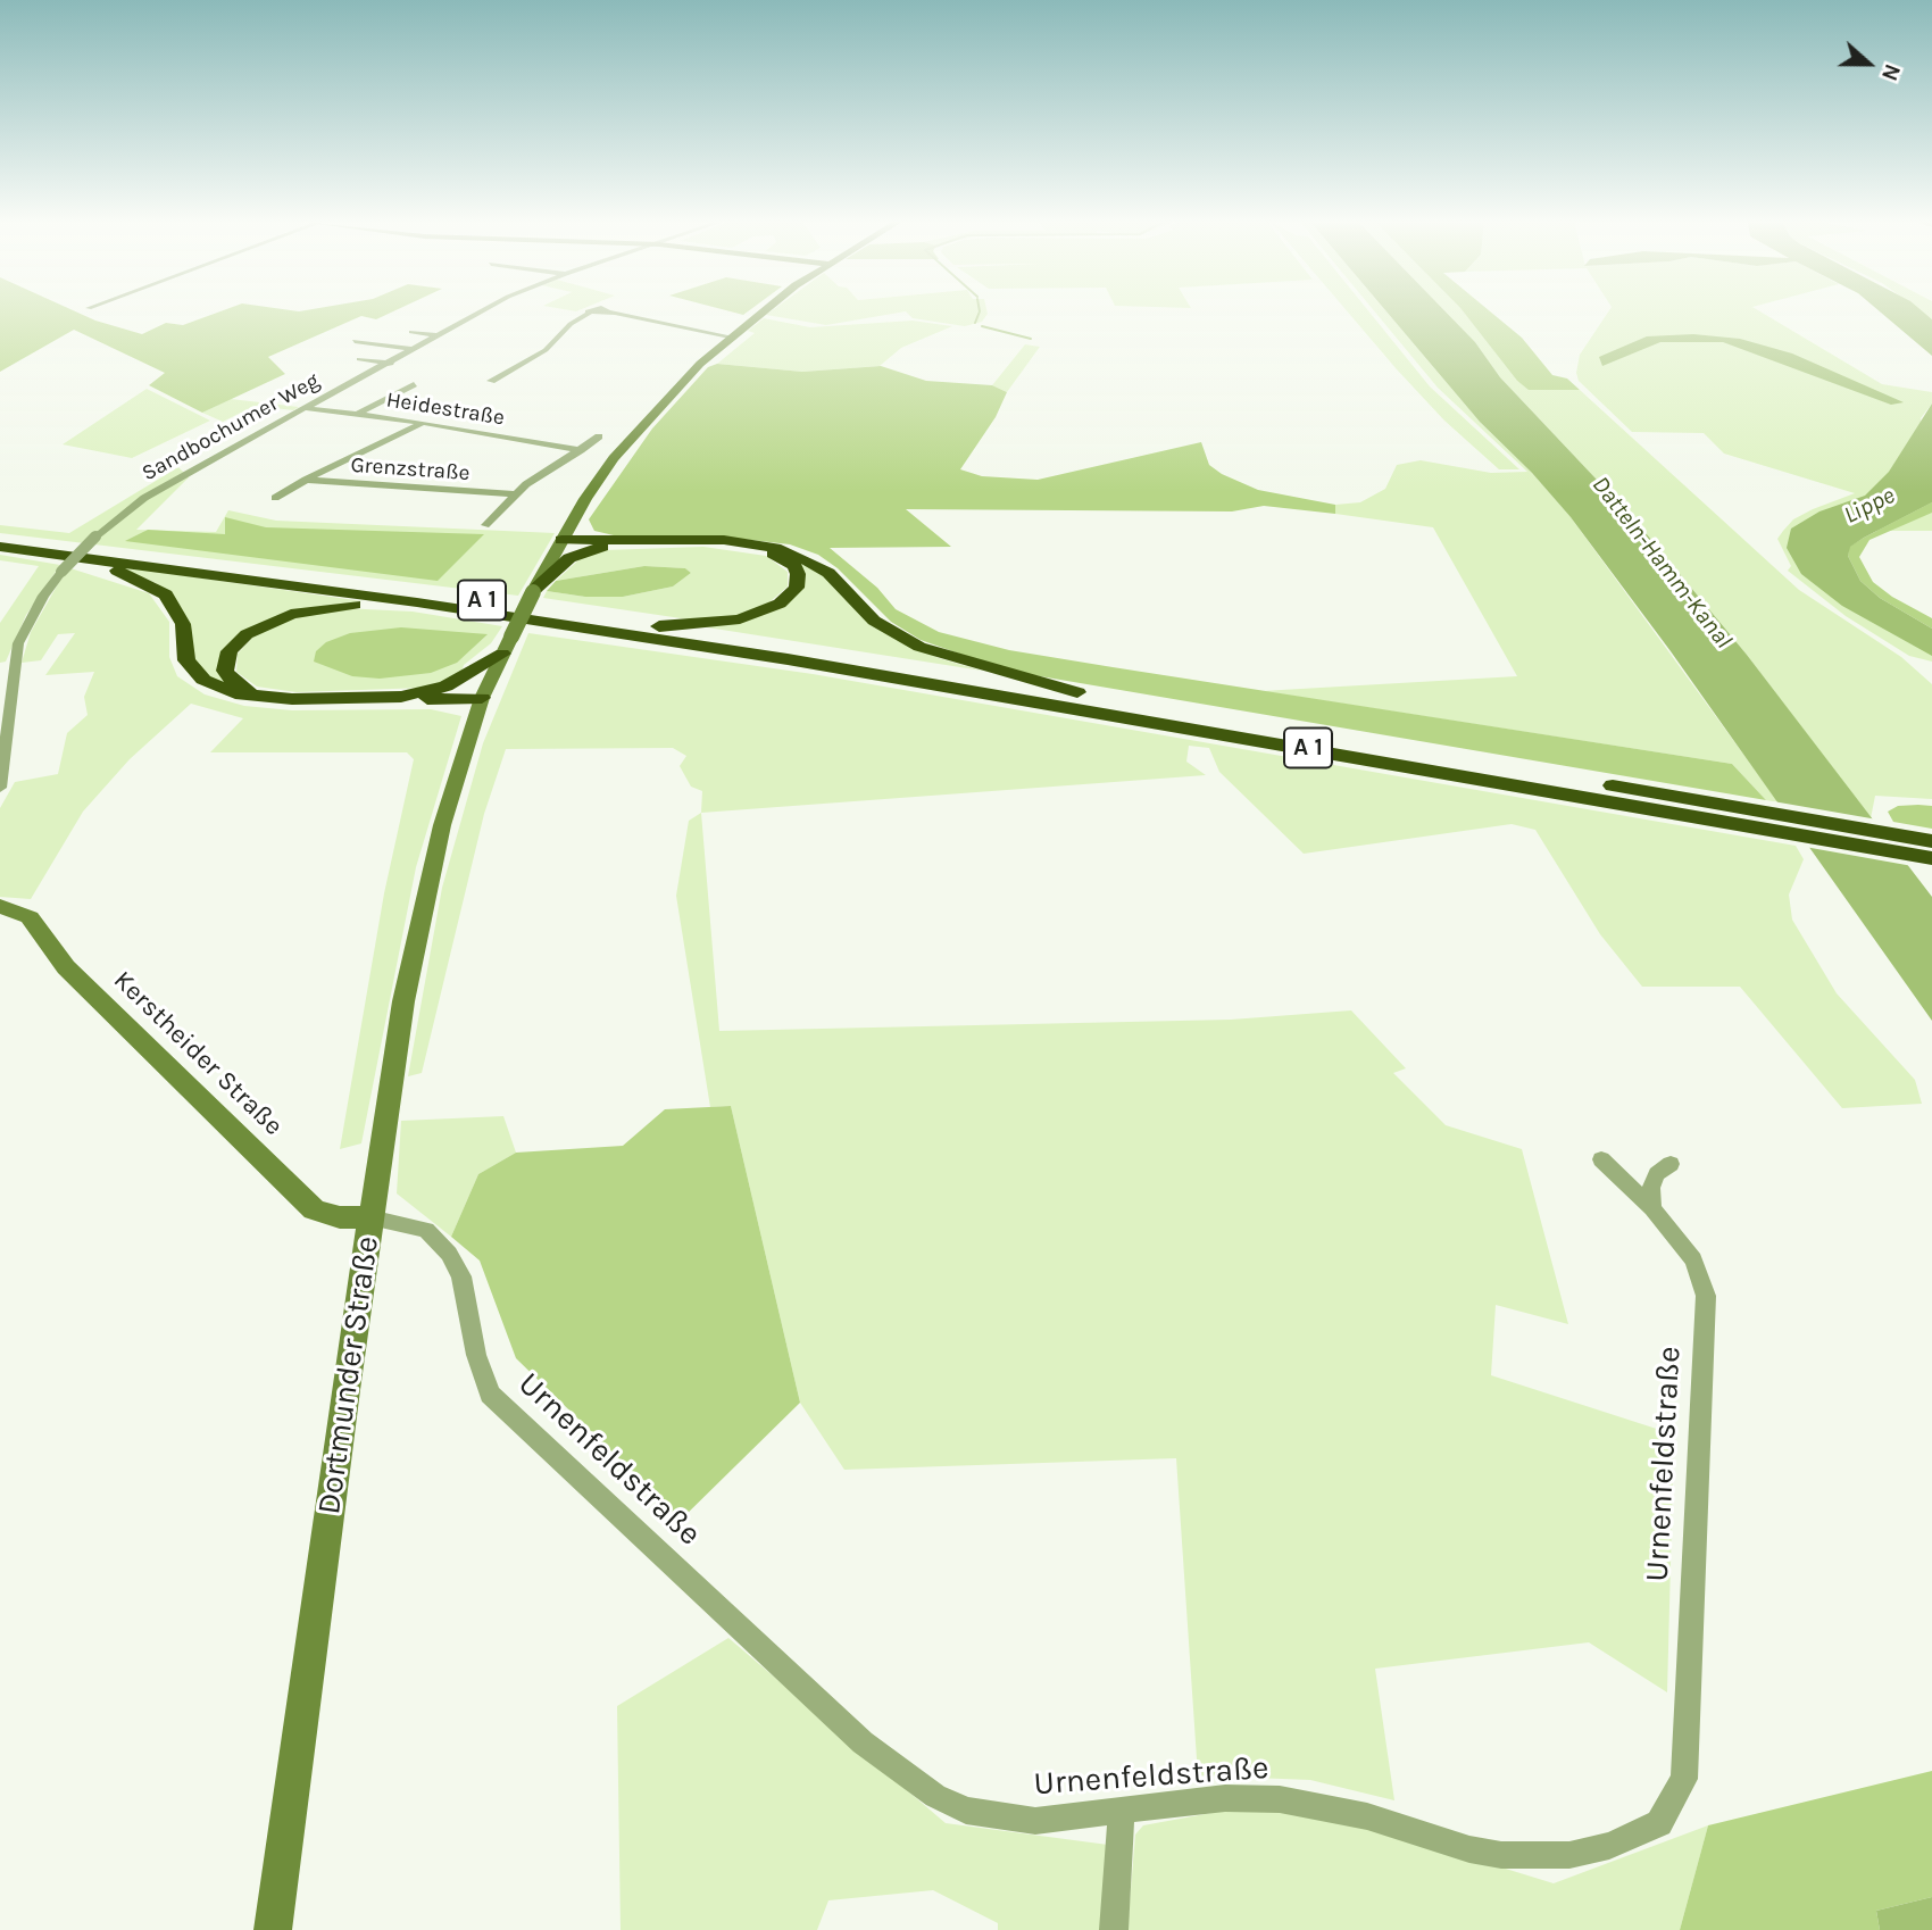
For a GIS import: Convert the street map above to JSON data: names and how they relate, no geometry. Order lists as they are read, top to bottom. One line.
{"streets":{"highway":["A 1"],"main road":["Kerstheider Straße","Dortmunder Straße"],"street":["Heidestraße","Sandbochumer Weg","Grenzstraße","Urnenfeldstraße"]},"crossings":[["Heidestraße","Sandbochumer Weg"],["Heidestraße","Grenzstraße"],["Sandbochumer Weg","A 1"],["Kerstheider Straße","Dortmunder Straße"],["Kerstheider Straße","Urnenfeldstraße"],["Dortmunder Straße","Urnenfeldstraße"]],"water":["Lippe","Datteln-Hamm-Kanal"],"north":"right"}
